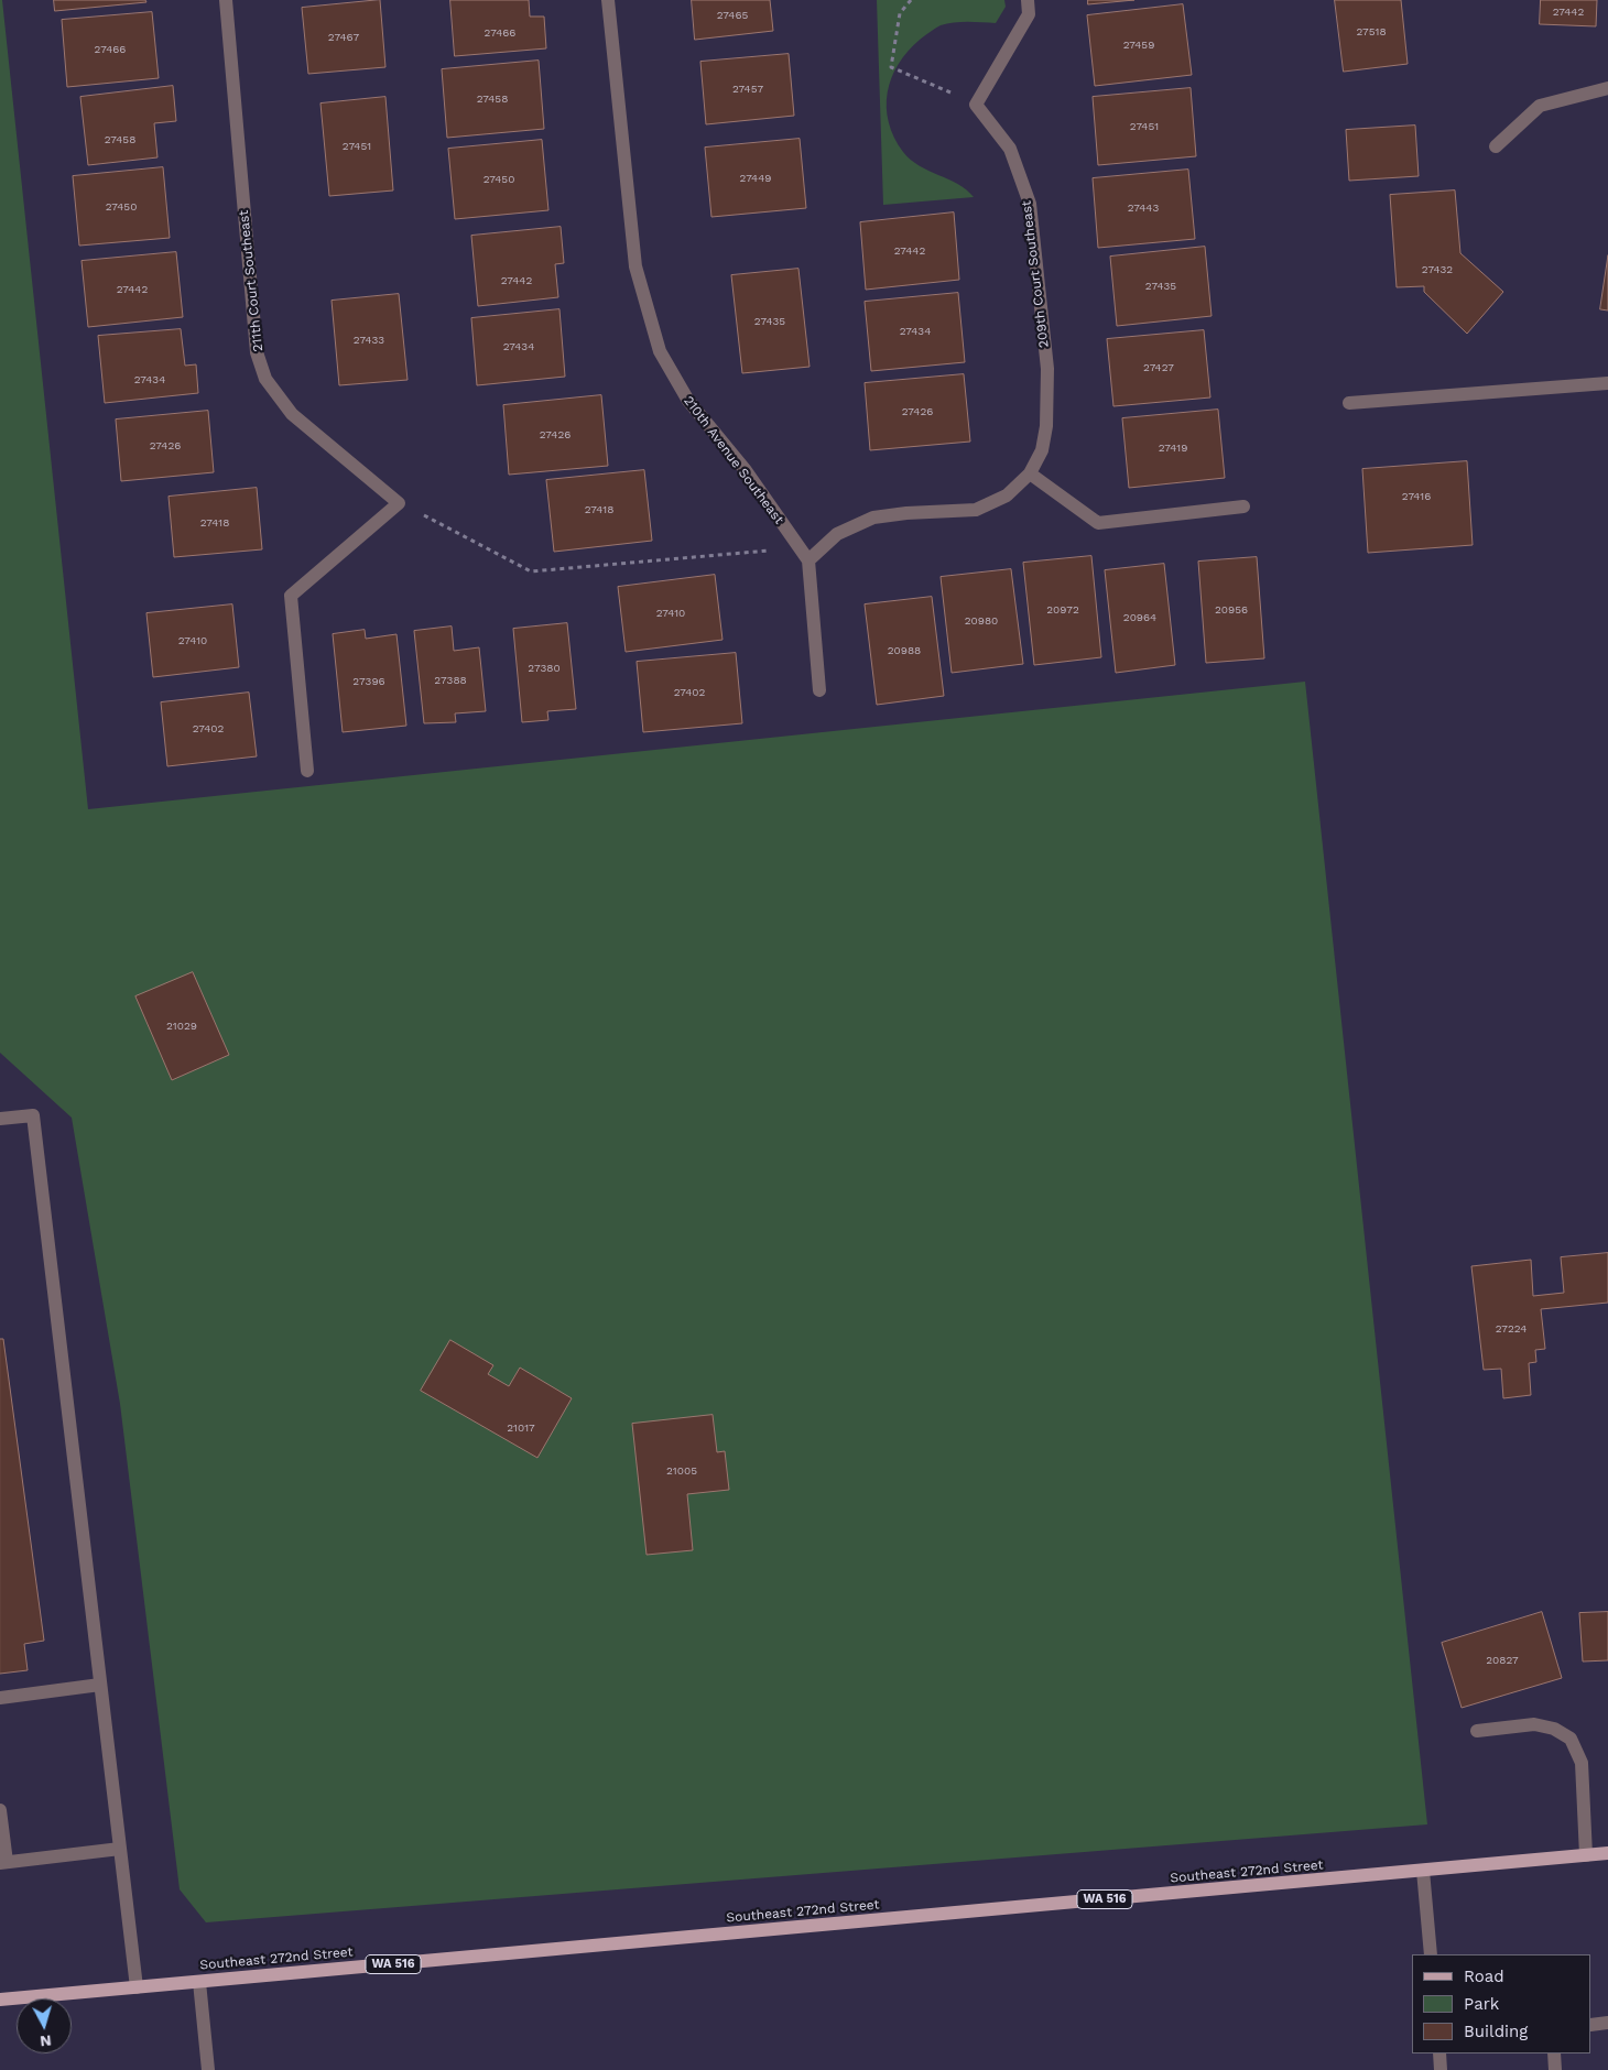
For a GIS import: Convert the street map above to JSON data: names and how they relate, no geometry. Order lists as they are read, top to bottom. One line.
{"streets":{"main road":["Southeast 272nd Street","WA 516"],"street":["209th Court Southeast","211th Court Southeast","210th Avenue Southeast"]},"crossings":[["209th Court Southeast","210th Avenue Southeast"]],"house_numbers":["27442","27465","27518","27466","27467","27459","27466","27457","27458","27451","27458","27451","27449","27450","27450","27443","27442","27432","27442","27435","27442","27435","27434","27433","27434","27427","27434","27426","27426","27426","27419","27416","27418","27418","20972","20956","27410","20964","20980","27410","20988","27380","27388","27396","27402","27402","21029","27224","21017","21005","20827"],"legend":["Road","Park","Building"],"north":"bottom"}
